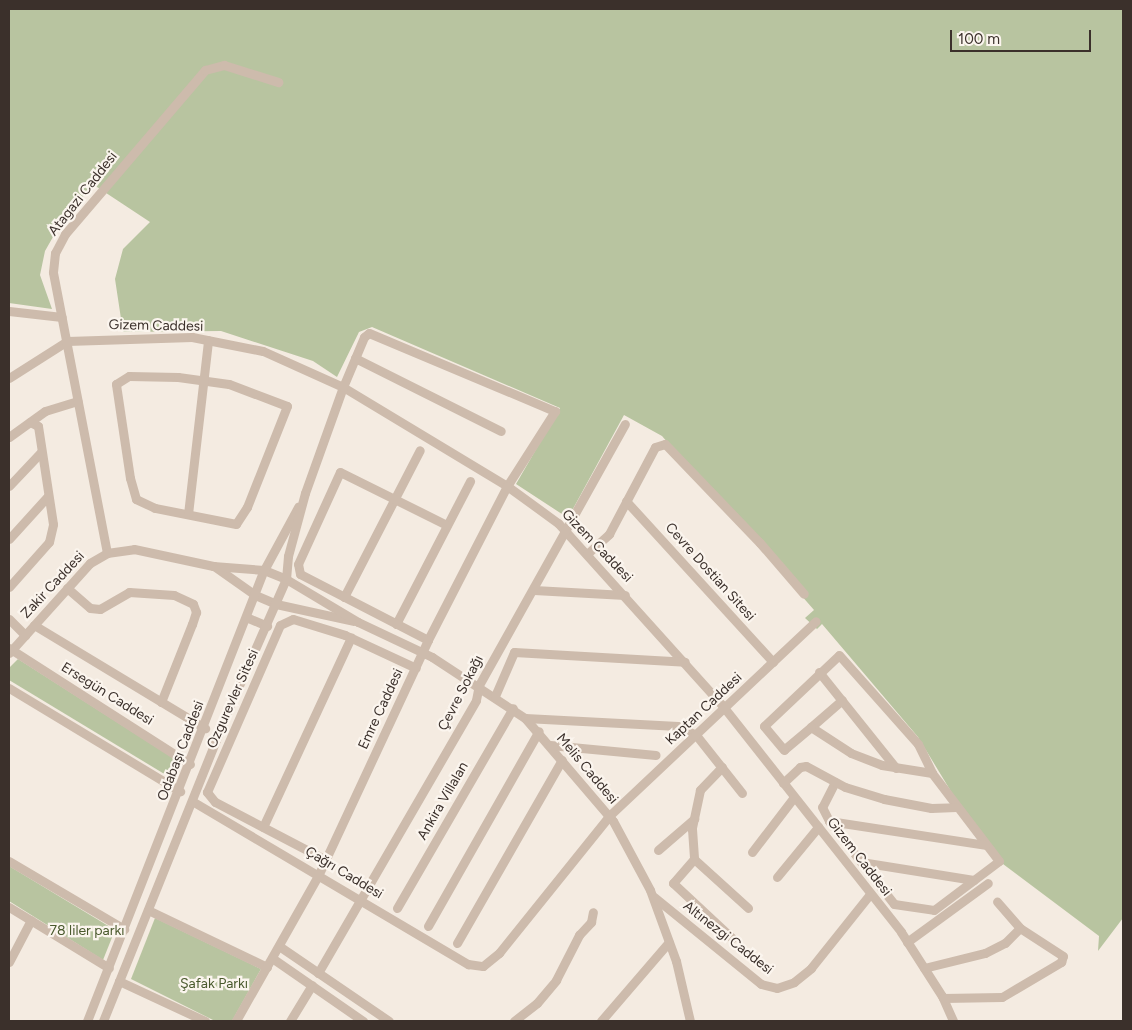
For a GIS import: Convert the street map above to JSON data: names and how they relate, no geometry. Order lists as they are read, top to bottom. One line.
{"streets":{"street":["Atagazi Caddesi","Gizem Caddesi","Cevre Dostian Sitesi","Zakir Caddesi","Çevre Sokağı","Ersegün Caddesi","Ozgurevler Sitesi","Emre Caddesi","Kaptan Caddesi","Odabaşı Caddesi","Melis Caddesi","Ankira Villalan","Çağrı Caddesi","Altınezgi Caddesi"]},"crossings":[["Atagazi Caddesi","Gizem Caddesi"],["Atagazi Caddesi","Zakir Caddesi"],["Gizem Caddesi","Çevre Sokağı"],["Gizem Caddesi","Emre Caddesi"],["Gizem Caddesi","Kaptan Caddesi"],["Gizem Caddesi","Odabaşı Caddesi"],["Gizem Caddesi","Altınezgi Caddesi"],["Cevre Dostian Sitesi","Kaptan Caddesi"],["Zakir Caddesi","Ersegün Caddesi"],["Zakir Caddesi","Melis Caddesi"],["Çevre Sokağı","Melis Caddesi"],["Çevre Sokağı","Çağrı Caddesi"],["Ersegün Caddesi","Odabaşı Caddesi"],["Ozgurevler Sitesi","Emre Caddesi"],["Emre Caddesi","Odabaşı Caddesi"],["Emre Caddesi","Melis Caddesi"],["Emre Caddesi","Çağrı Caddesi"],["Kaptan Caddesi","Melis Caddesi"],["Kaptan Caddesi","Çağrı Caddesi"],["Odabaşı Caddesi","Melis Caddesi"],["Odabaşı Caddesi","Çağrı Caddesi"],["Melis Caddesi","Ankira Villalan"],["Melis Caddesi","Altınezgi Caddesi"]],"parks":["78 liler parkı","Şafak Parkı"],"scale_bar":"100 m"}
